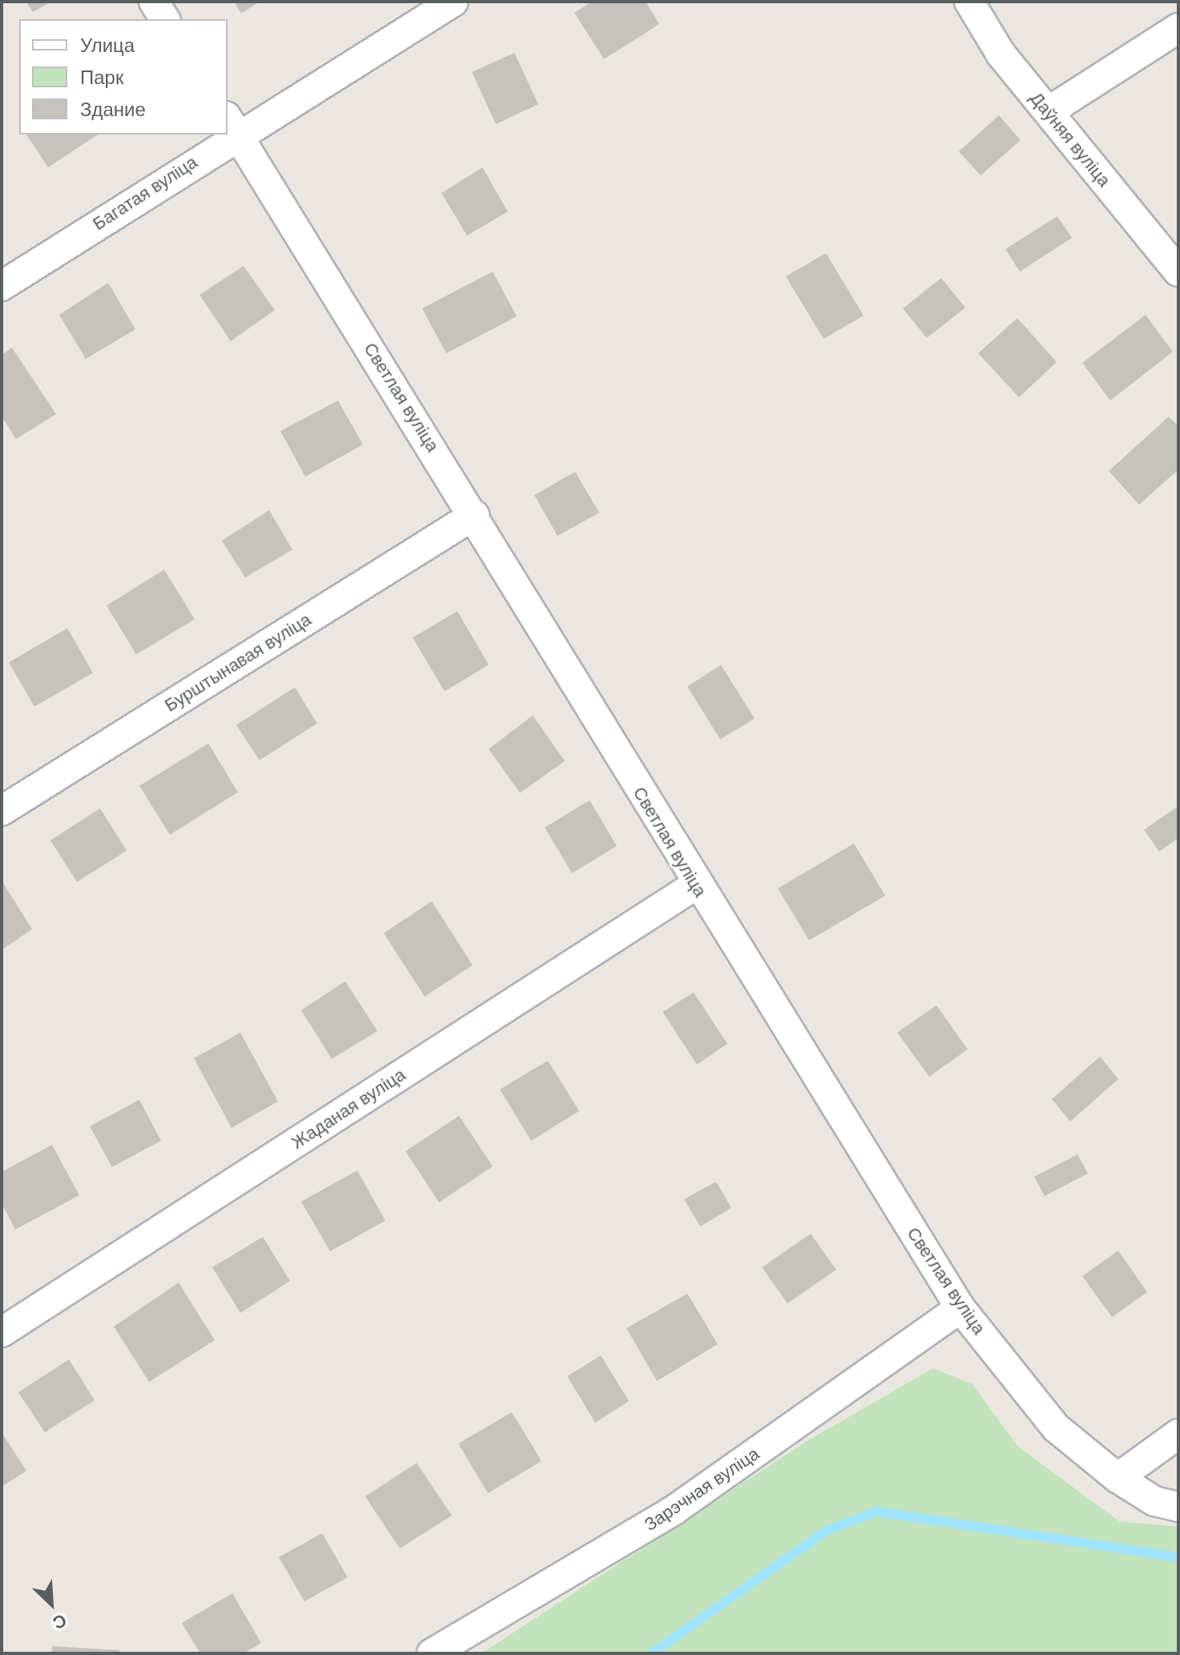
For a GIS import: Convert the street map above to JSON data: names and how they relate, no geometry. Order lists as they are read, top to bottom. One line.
{"streets":{"street":["Даўняя вуліца","Багатая вуліца","Светлая вуліца","Бурштынавая вуліца","Жаданая вуліца","Зарэчная вуліца"]},"crossings":[["Багатая вуліца","Светлая вуліца"],["Светлая вуліца","Бурштынавая вуліца"],["Светлая вуліца","Жаданая вуліца"],["Светлая вуліца","Зарэчная вуліца"]],"legend":["Улица","Парк","Здание"],"north":"bottom right"}
